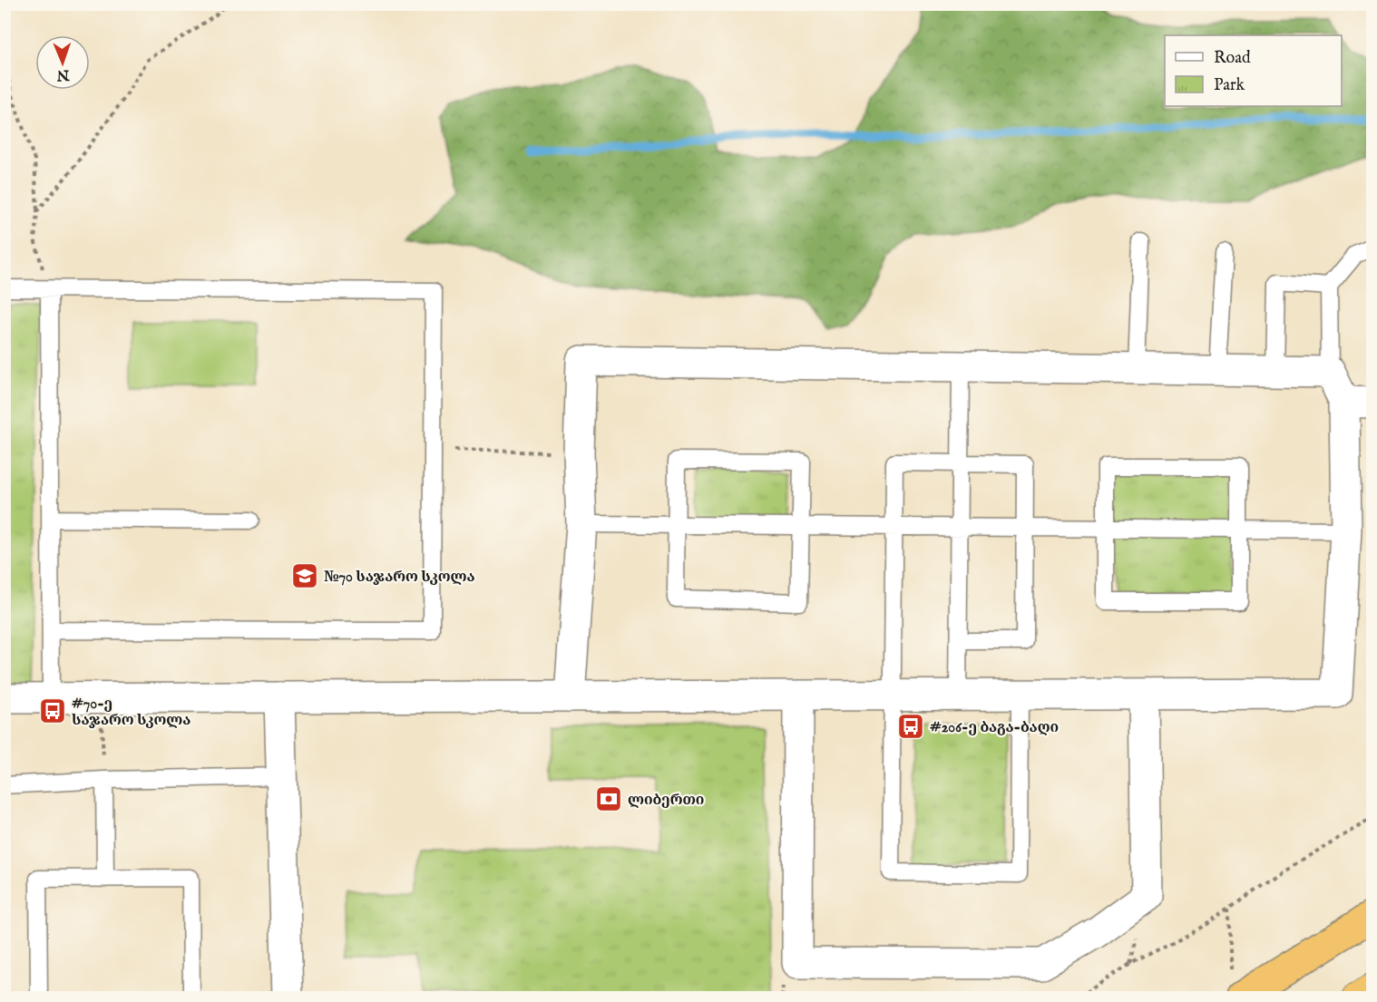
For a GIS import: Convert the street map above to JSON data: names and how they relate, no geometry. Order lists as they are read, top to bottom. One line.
{"places":{"school or university":["№70 საჯარო სკოლა"],"bus stop":["#70-ე საჯარო სკოლა","#206-ე ბაგა-ბაღი"],"bank":["ლიბერთი"]},"legend":["Road","Park"],"north":"bottom"}
